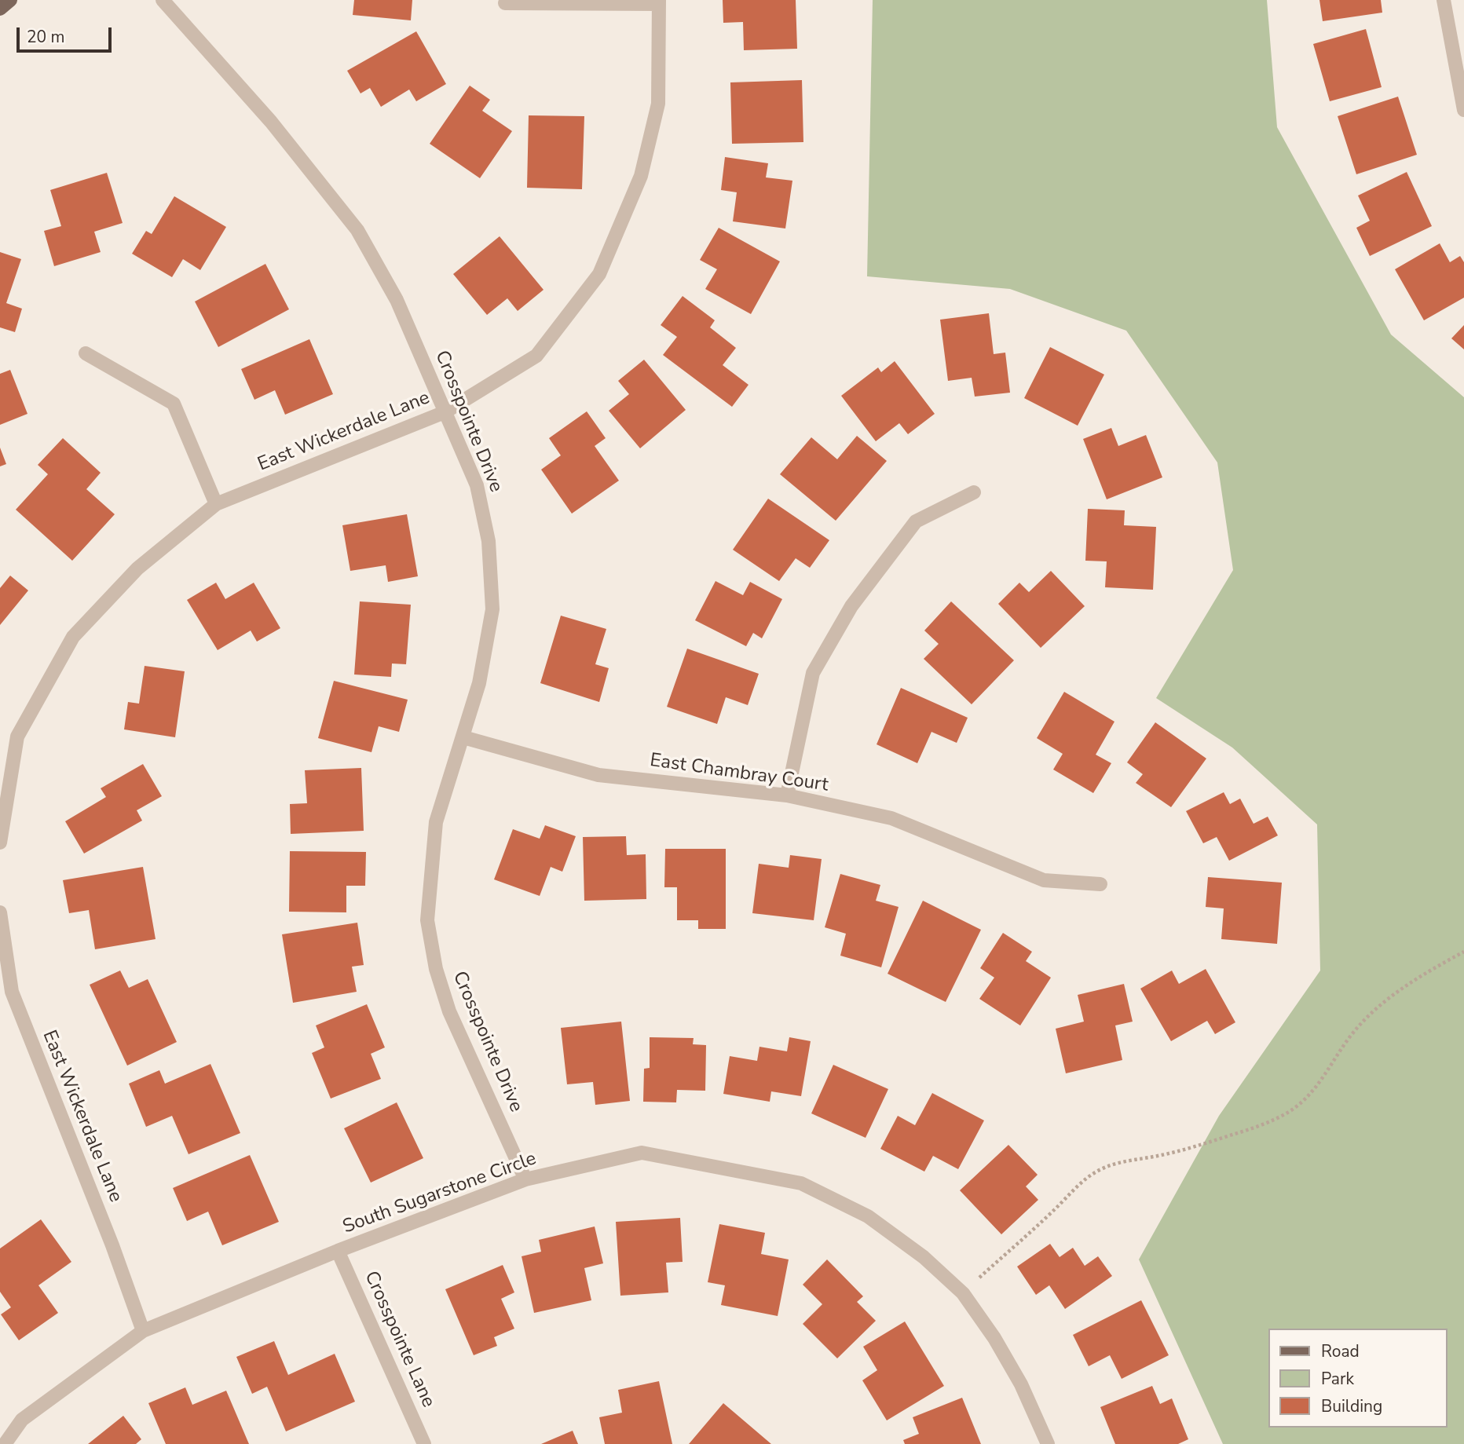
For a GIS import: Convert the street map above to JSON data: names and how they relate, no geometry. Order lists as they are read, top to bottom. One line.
{"streets":{"street":["Crosspointe Drive","East Wickerdale Lane","East Chambray Court","South Sugarstone Circle","Crosspointe Lane"]},"crossings":[["Crosspointe Drive","East Wickerdale Lane"],["Crosspointe Drive","East Chambray Court"],["Crosspointe Drive","South Sugarstone Circle"],["East Wickerdale Lane","South Sugarstone Circle"],["South Sugarstone Circle","Crosspointe Lane"]],"legend":["Road","Park","Building"],"scale_bar":"20 m"}
